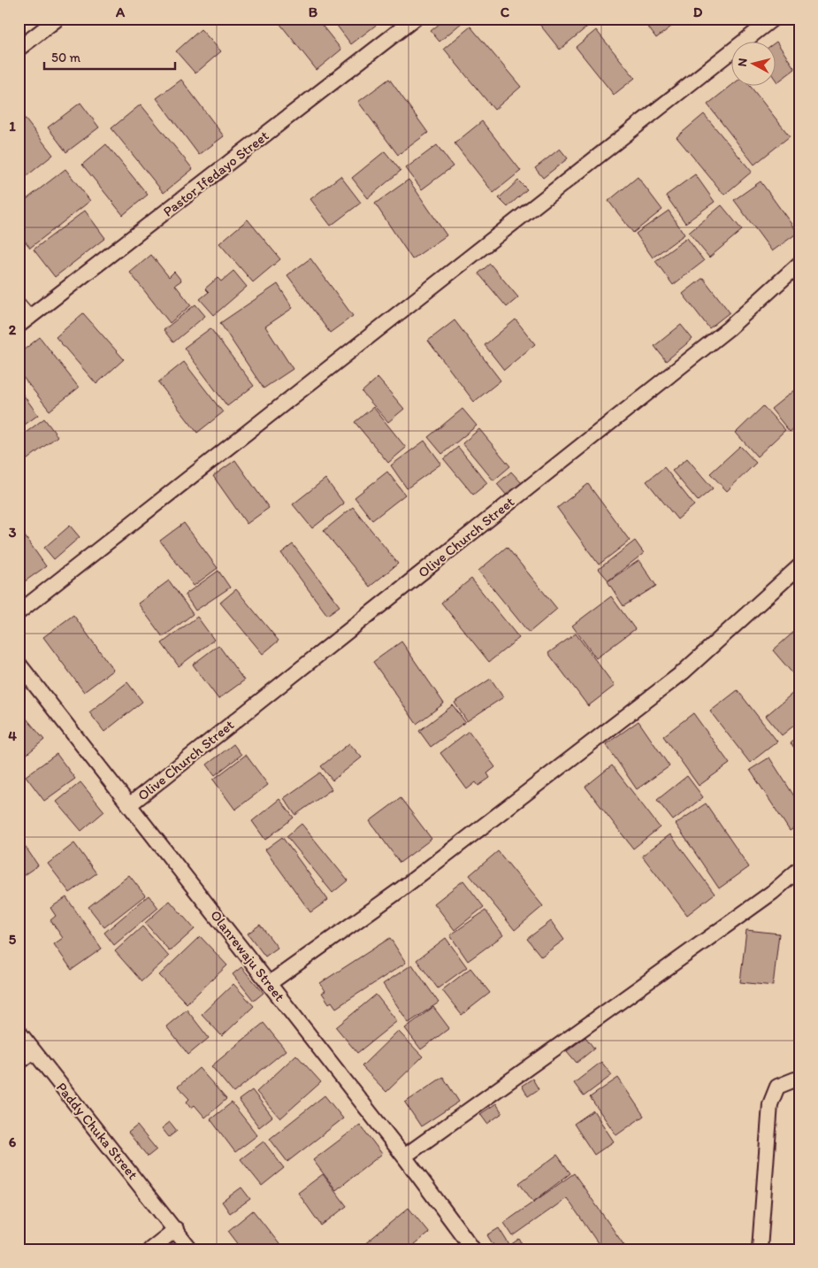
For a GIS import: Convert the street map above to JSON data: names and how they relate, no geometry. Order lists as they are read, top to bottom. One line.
{"streets":{"street":["Pastor Ifedayo Street","Olive Church Street","Olanrewaju Street","Paddy Chuka Street"]},"crossings":[["Olive Church Street","Olanrewaju Street"]],"scale_bar":"50 m","north":"left","grid":{"columns":["A","B","C","D"],"rows":["1","2","3","4","5","6"]}}
